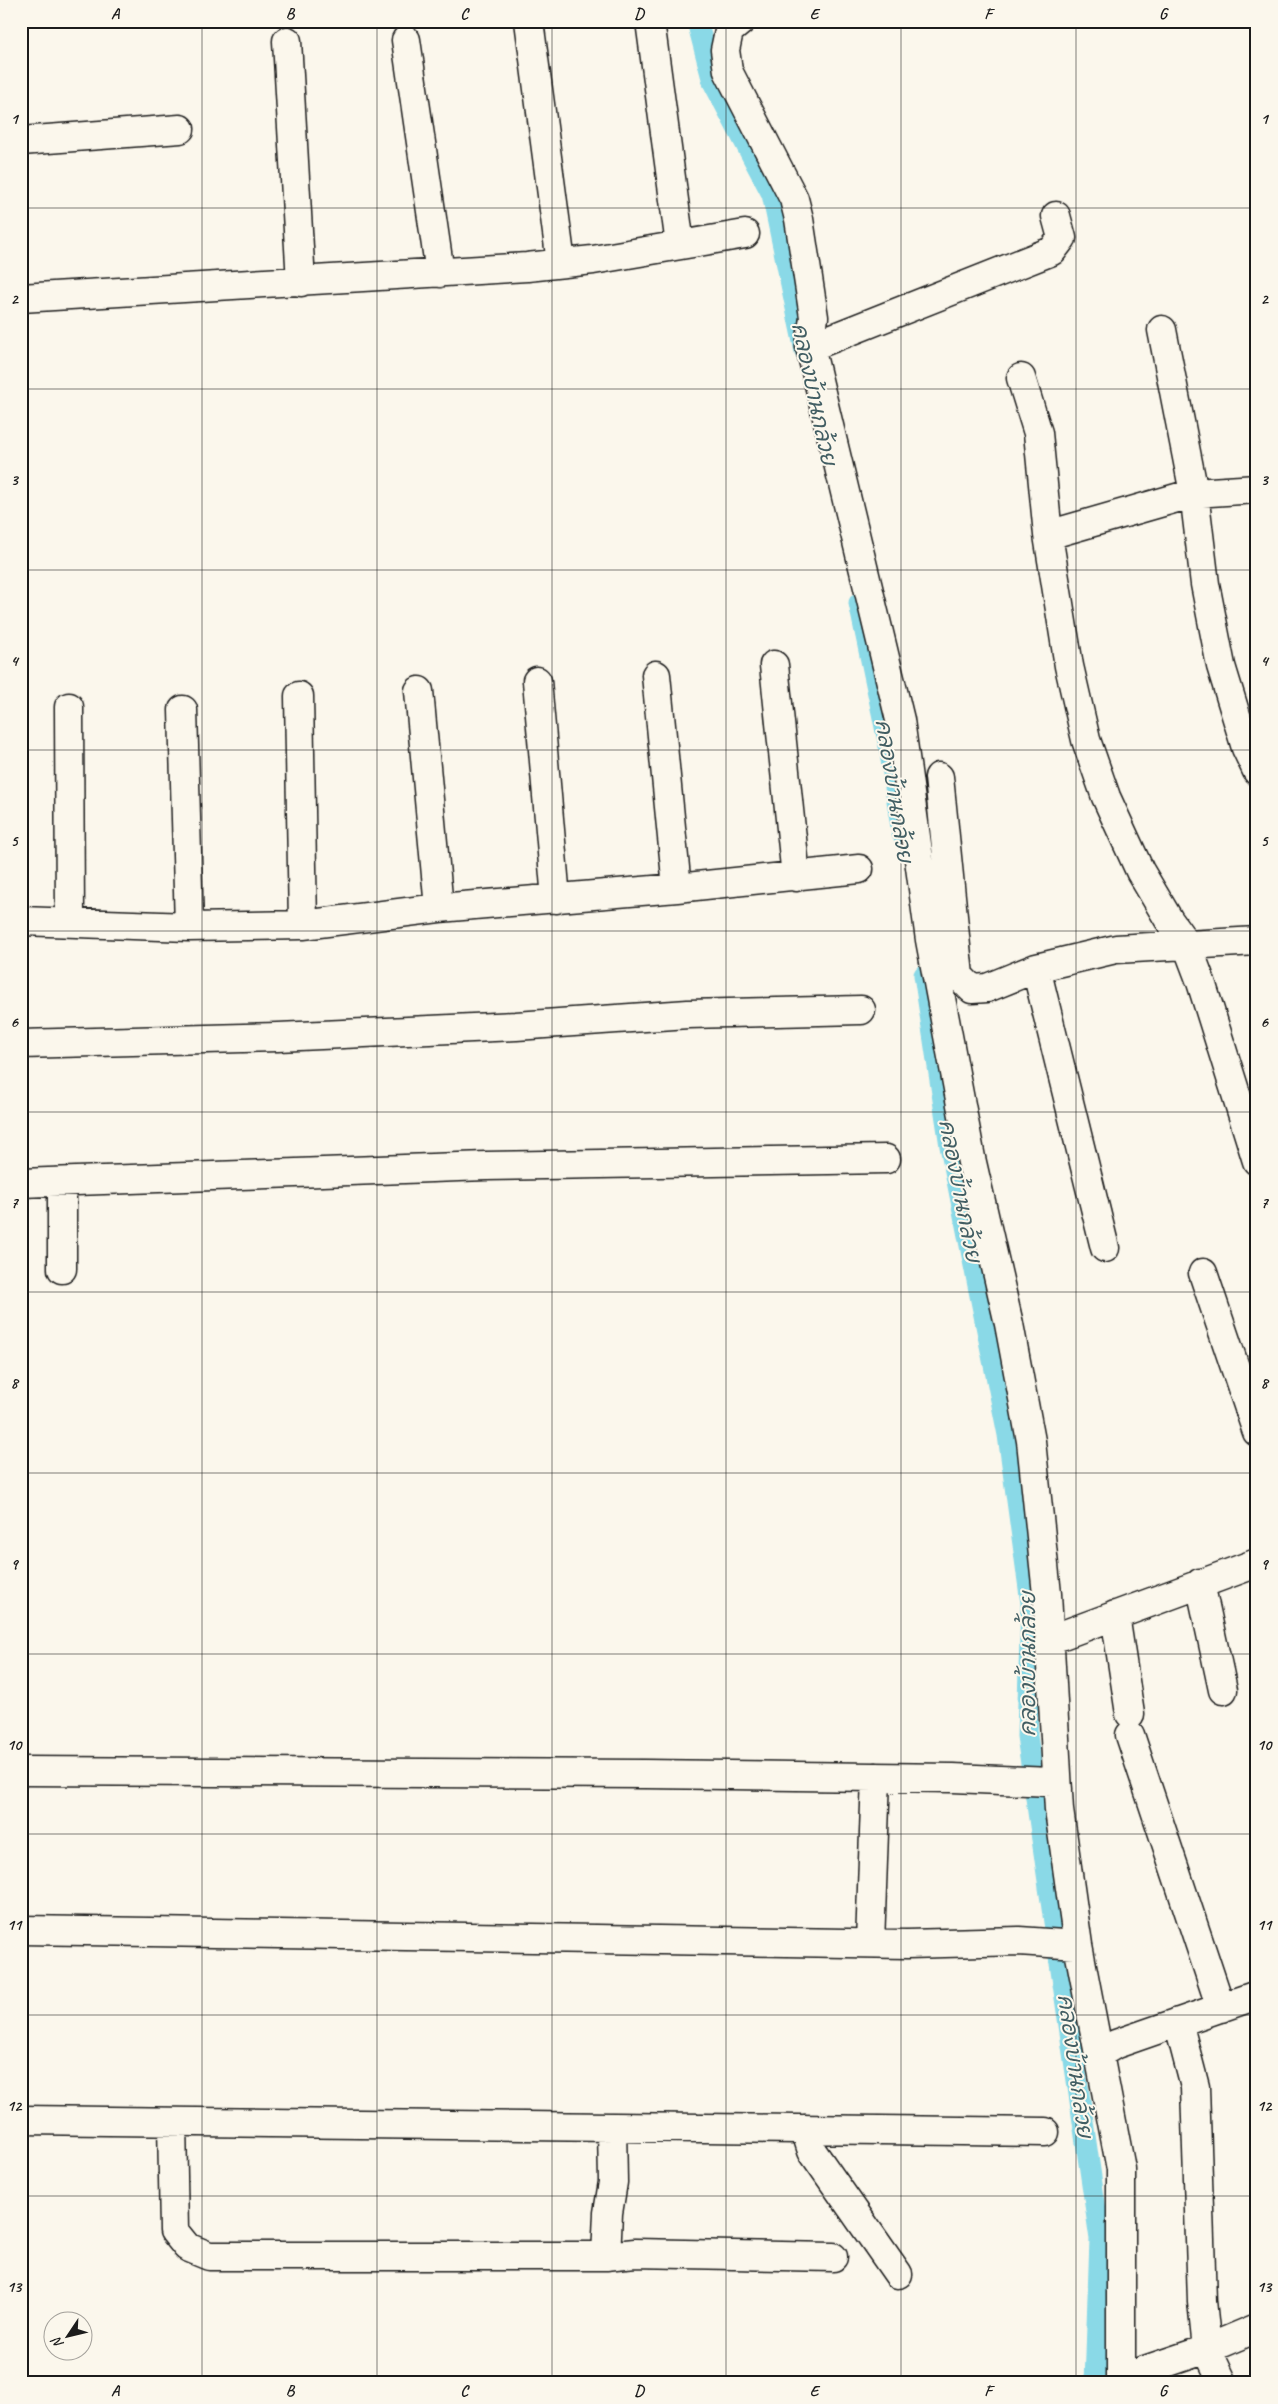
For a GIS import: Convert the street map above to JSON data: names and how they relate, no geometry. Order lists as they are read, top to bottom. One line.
{"water":["คลองบ้านกล้วย"],"north":"bottom left","grid":{"columns":["A","B","C","D","E","F","G"],"rows":["1","2","3","4","5","6","7","8","9","10","11","12","13"]}}
